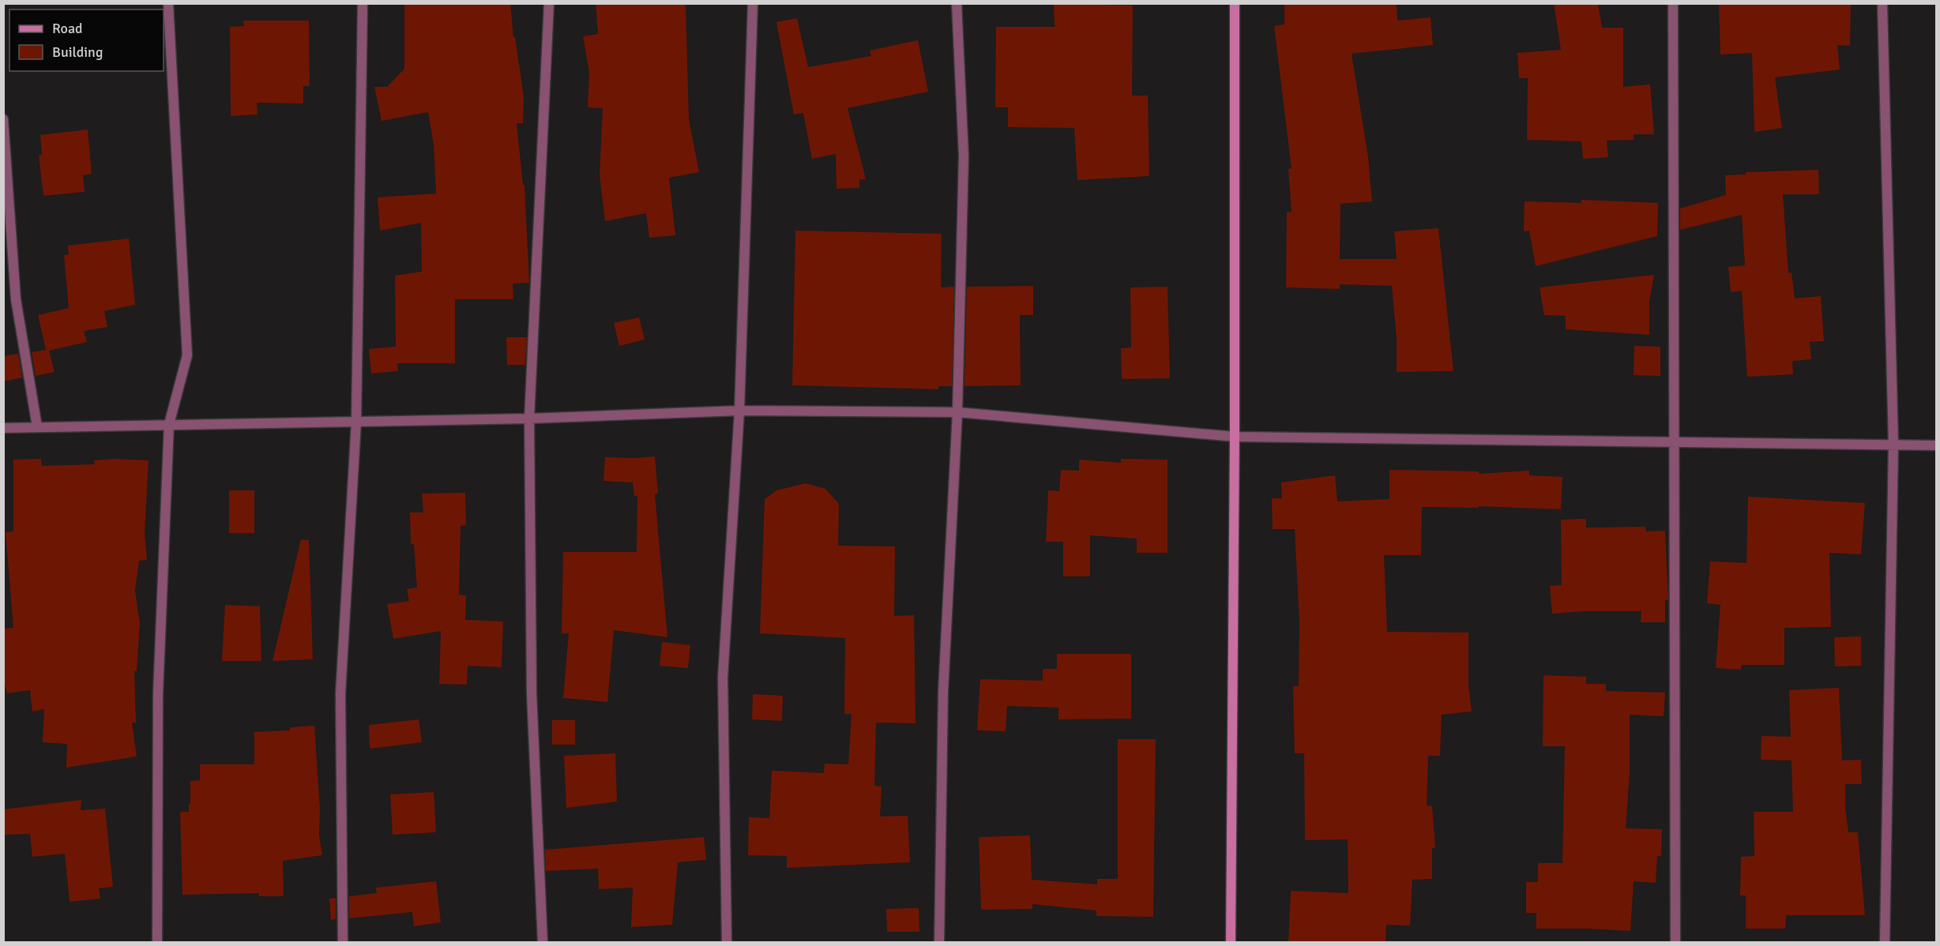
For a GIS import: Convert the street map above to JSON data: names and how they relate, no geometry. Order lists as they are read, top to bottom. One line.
{"legend":["Road","Building"]}
